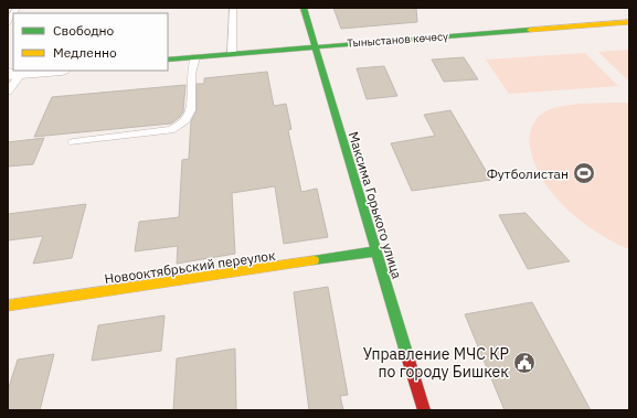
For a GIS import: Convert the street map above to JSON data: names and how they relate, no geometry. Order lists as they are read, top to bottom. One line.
{"streets":{"street":["Тыныстанов көчөсү","Максима Горького улица","Новооктябрьский переулок"]},"crossings":[["Тыныстанов көчөсү","Максима Горького улица"],["Максима Горького улица","Новооктябрьский переулок"]],"places":{"sports":["Футболистан"],"public building":["Управление МЧС КР по городу Бишкек"]},"legend":["Свободно","Медленно"]}
